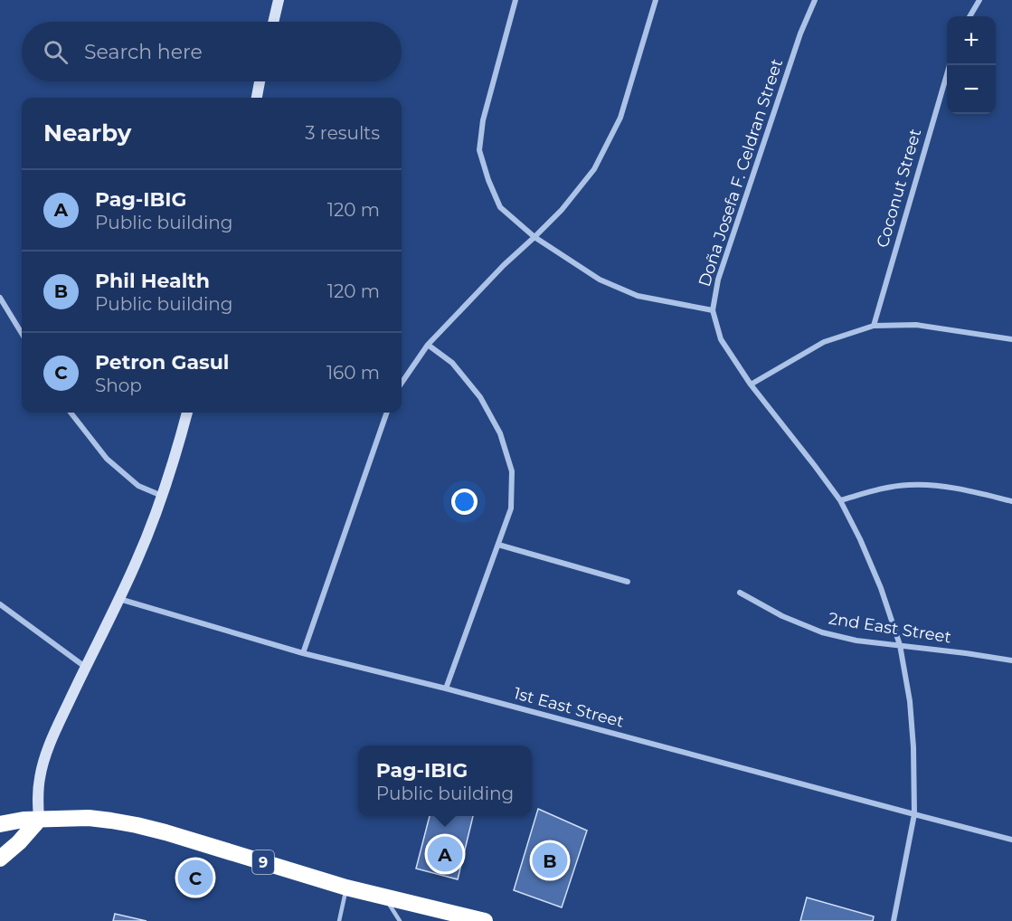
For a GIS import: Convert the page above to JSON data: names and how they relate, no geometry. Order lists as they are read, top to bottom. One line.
{"streets":{"highway":["9"],"street":["Doña Josefa F. Celdran Street","Coconut Street","2nd East Street","1st East Street"]},"crossings":[["Doña Josefa F. Celdran Street","2nd East Street"],["Doña Josefa F. Celdran Street","1st East Street"]],"page":{"map_buttons":["+","−"],"search":"Search here","heading":["Nearby","3 results"],"list":[{"mark":"A","name":"Pag-IBIG","note":"Public building","value":"120 m"},{"mark":"B","name":"Phil Health","note":"Public building","value":"120 m"},{"mark":"C","name":"Petron Gasul","note":"Shop","value":"160 m"}],"popup":["Pag-IBIG","Public building"],"pins":["A","B","C"]}}
